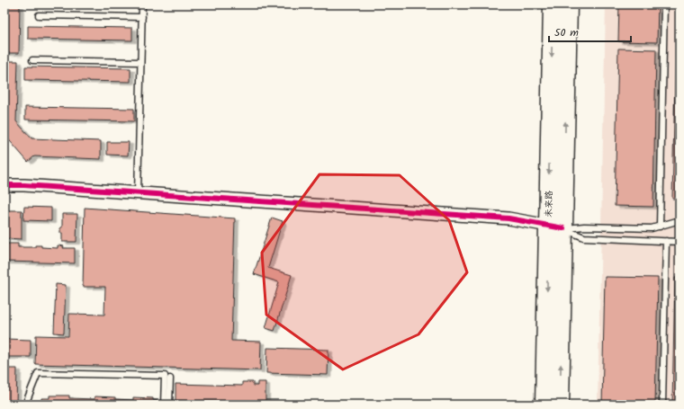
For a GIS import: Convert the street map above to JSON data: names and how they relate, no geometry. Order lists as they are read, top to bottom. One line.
{"streets":{"main road":["未来路"]},"scale_bar":"50 m"}
